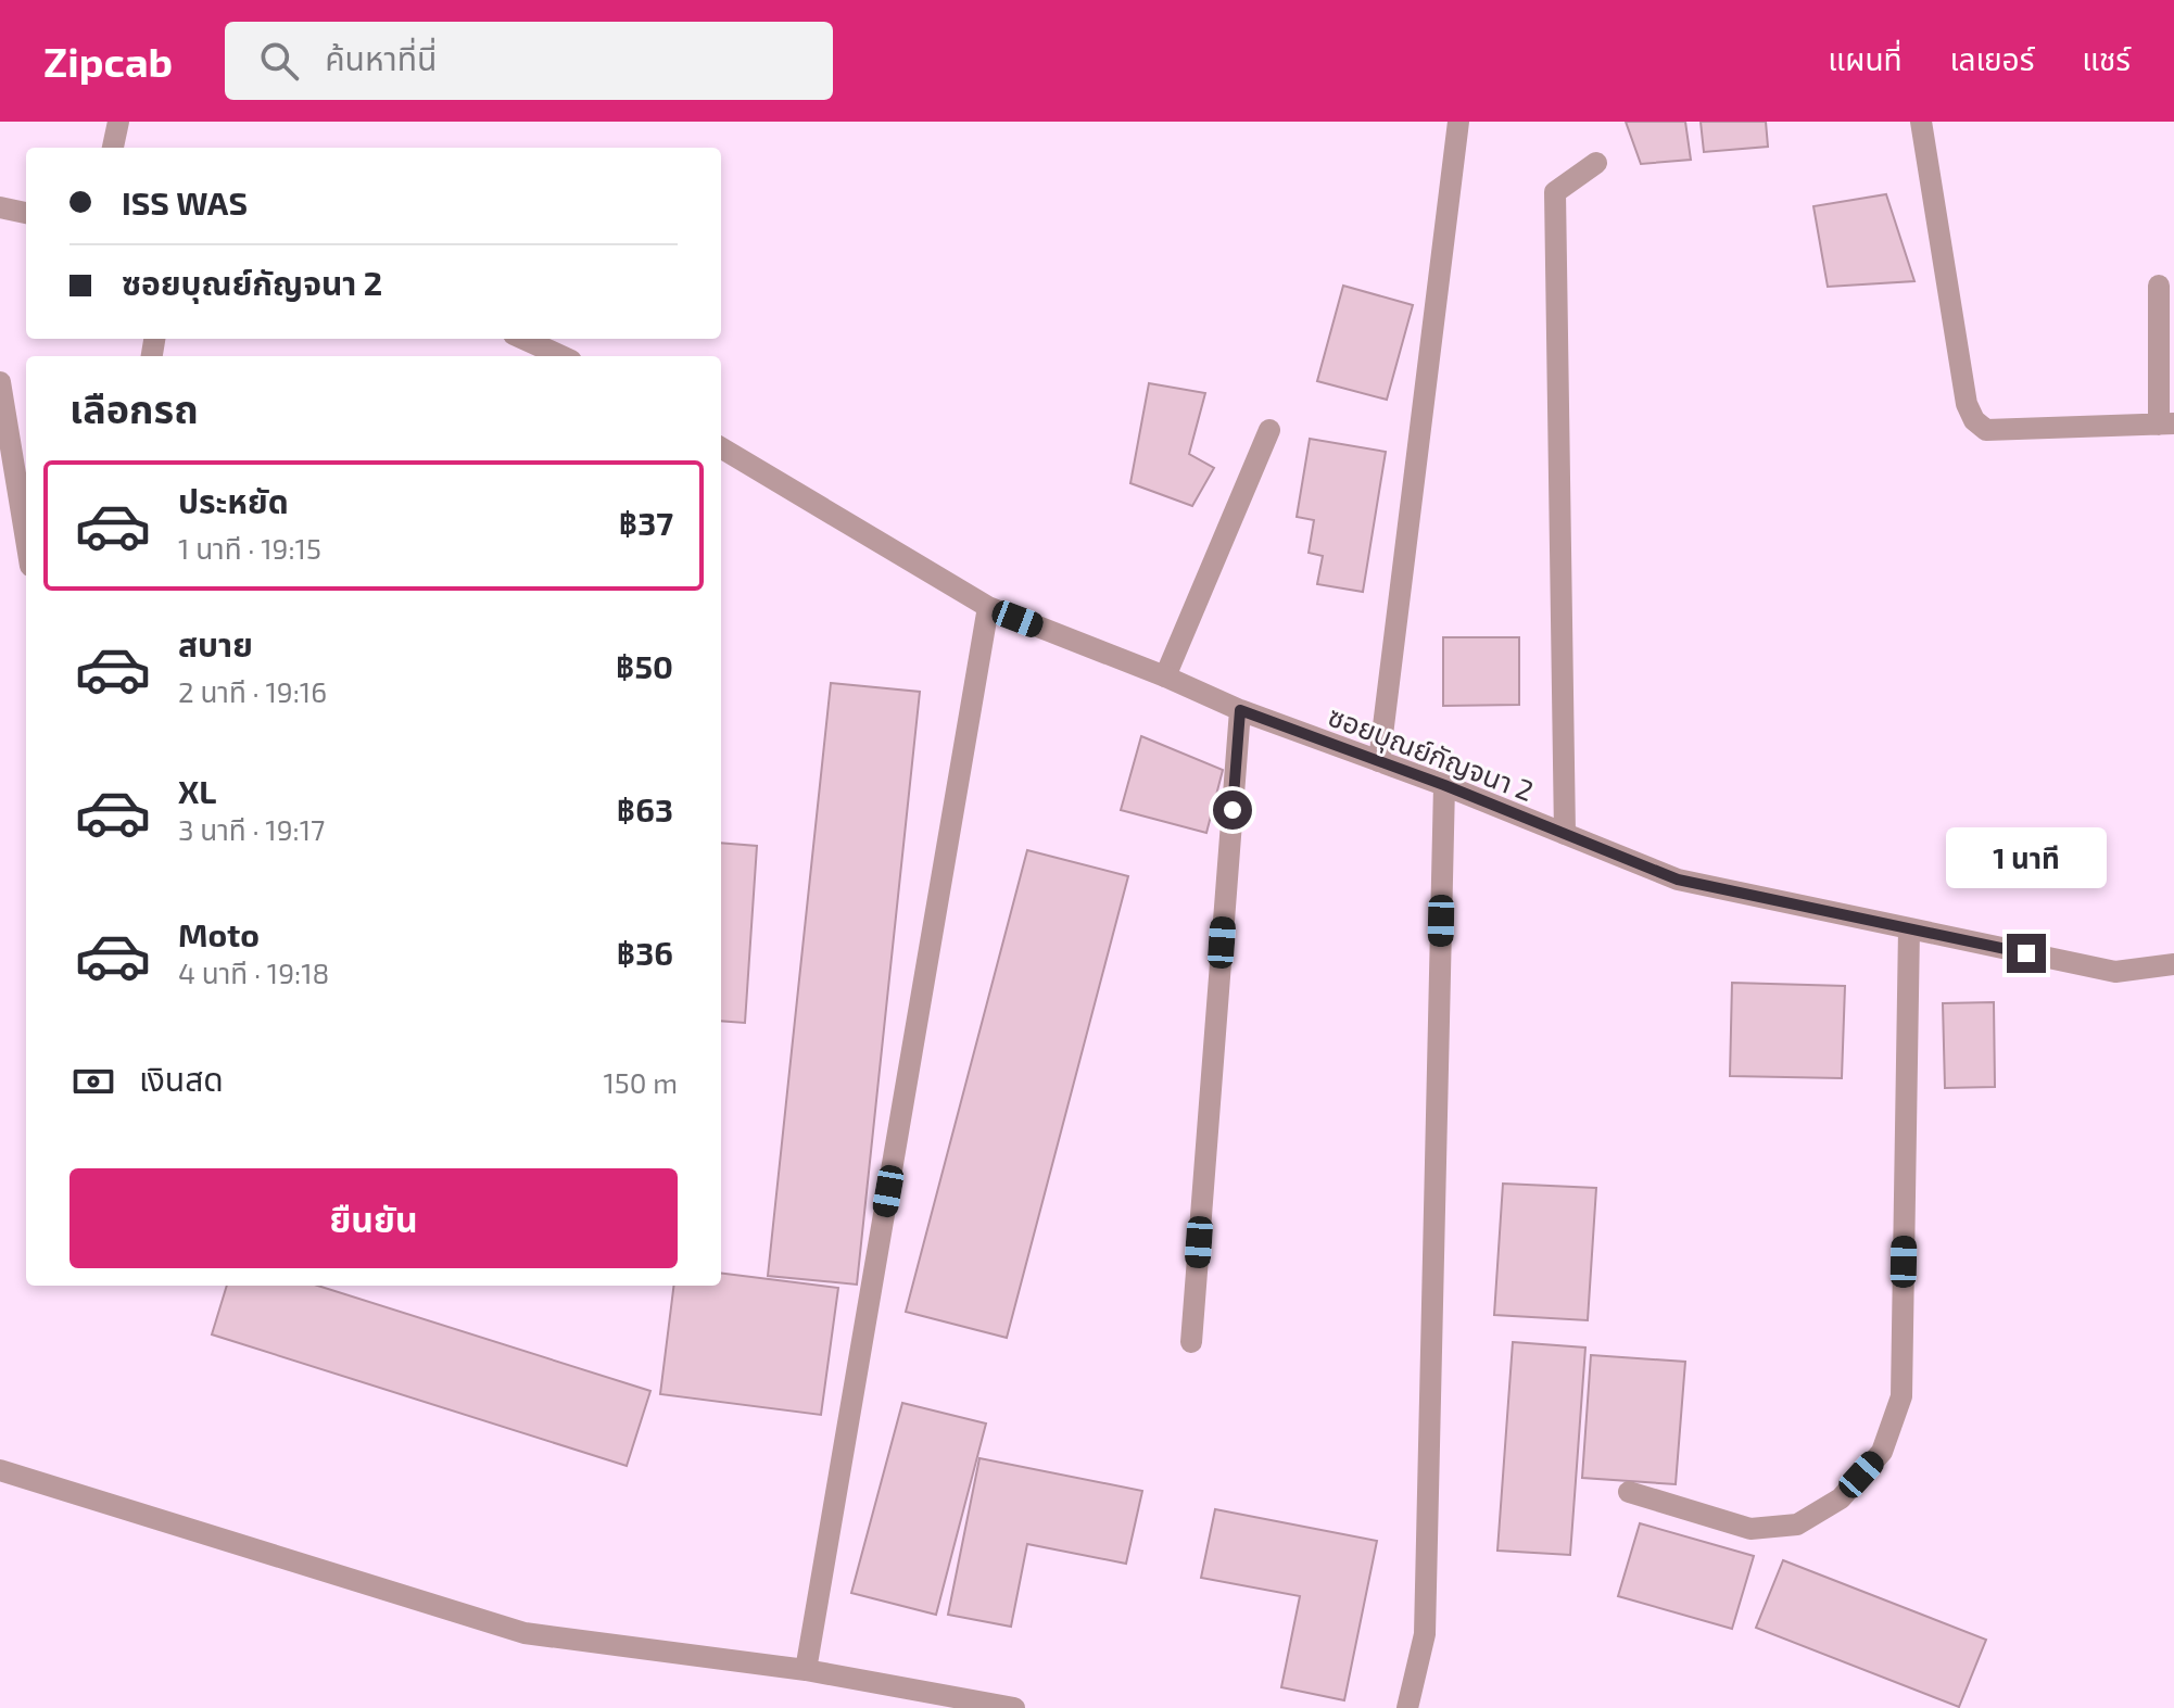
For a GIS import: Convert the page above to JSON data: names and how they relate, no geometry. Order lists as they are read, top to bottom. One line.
{"streets":{"street":["ซอยบุณย์กัญจนา 2"]},"page":{"header":"Zipcab","search":"ค้นหาที่นี่","nav":["แผนที่","เลเยอร์","แชร์"],"banner":["ISS WAS","ซอยบุณย์กัญจนา 2"],"heading":"เลือกรถ","list":[{"name":"ประหยัด","note":"1 นาที · 19:15","value":"฿37"},{"name":"สบาย","note":"2 นาที · 19:16","value":"฿50"},{"name":"XL","note":"3 นาที · 19:17","value":"฿63"},{"name":"Moto","note":"4 นาที · 19:18","value":"฿36"}],"bubble":"1 นาที","pay":["เงินสด","150 m"],"buttons":"ยืนยัน"}}
